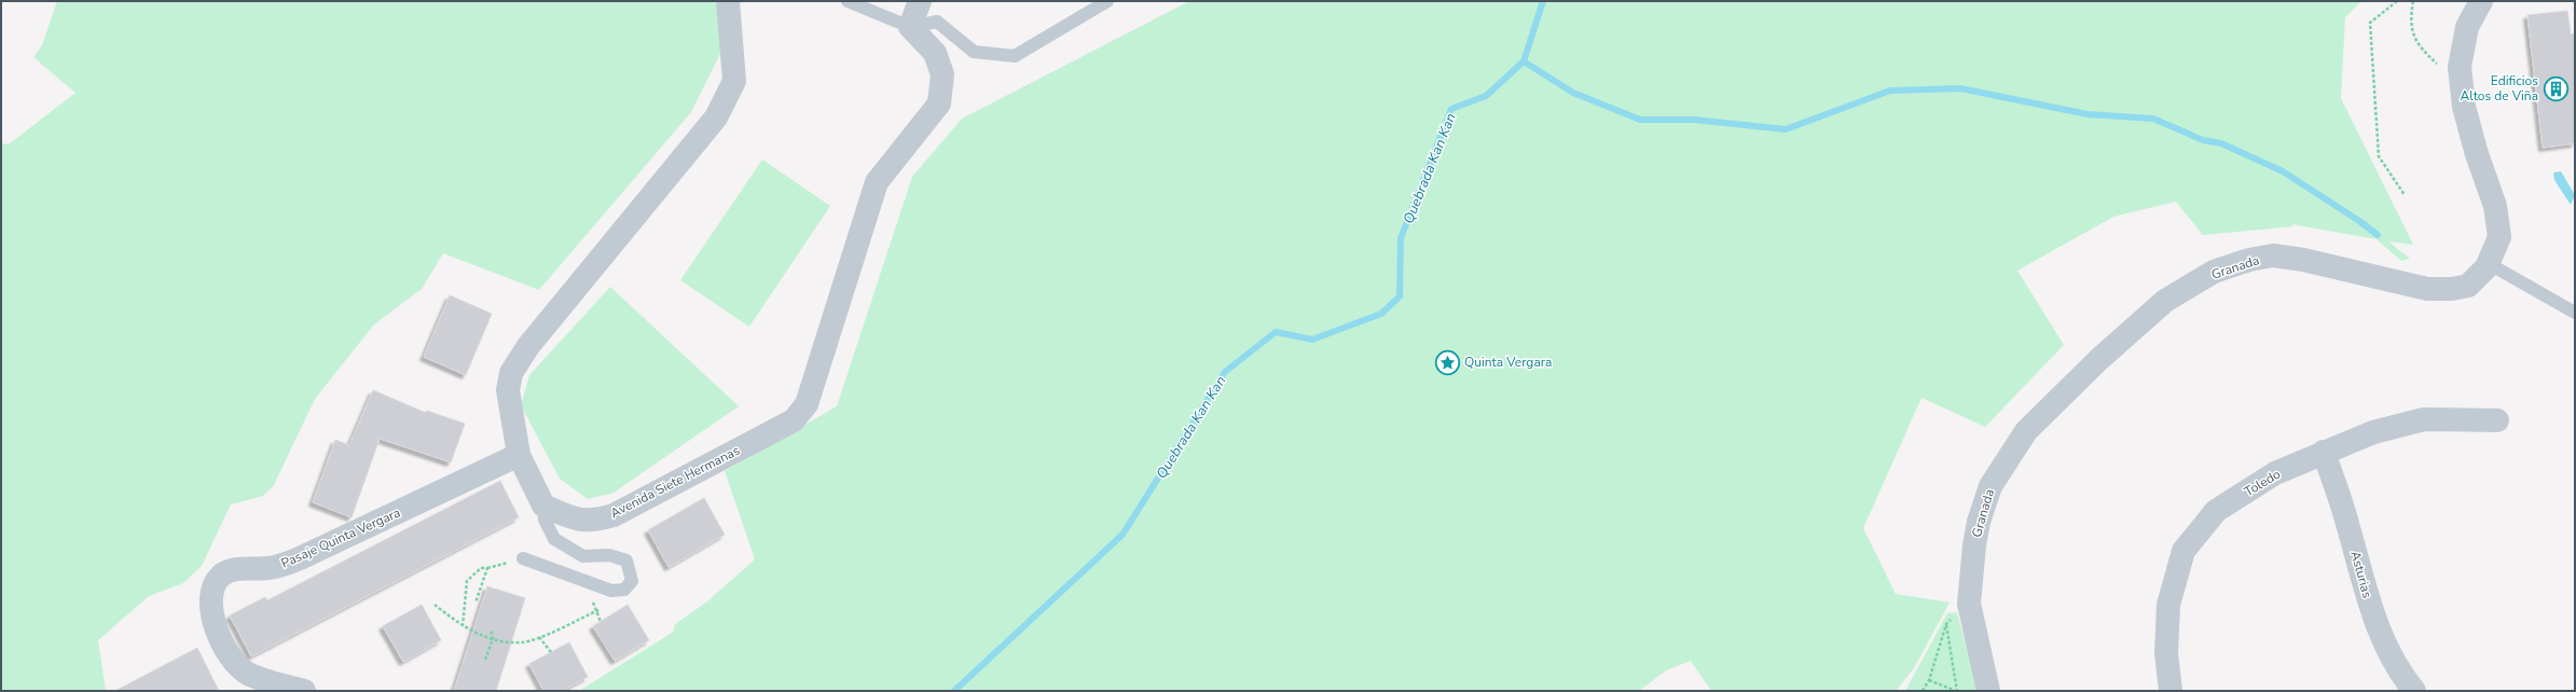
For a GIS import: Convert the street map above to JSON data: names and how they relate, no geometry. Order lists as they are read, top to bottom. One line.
{"streets":{"street":["Granada","Avenida Siete Hermanas","Toledo","Pasaje Quinta Vergara","Asturias"]},"crossings":[["Toledo","Asturias"]],"water":["Quebrada Kan Kan"],"places":{"building":["Edificios Altos de Viña"],"place":["Quinta Vergara"]}}
